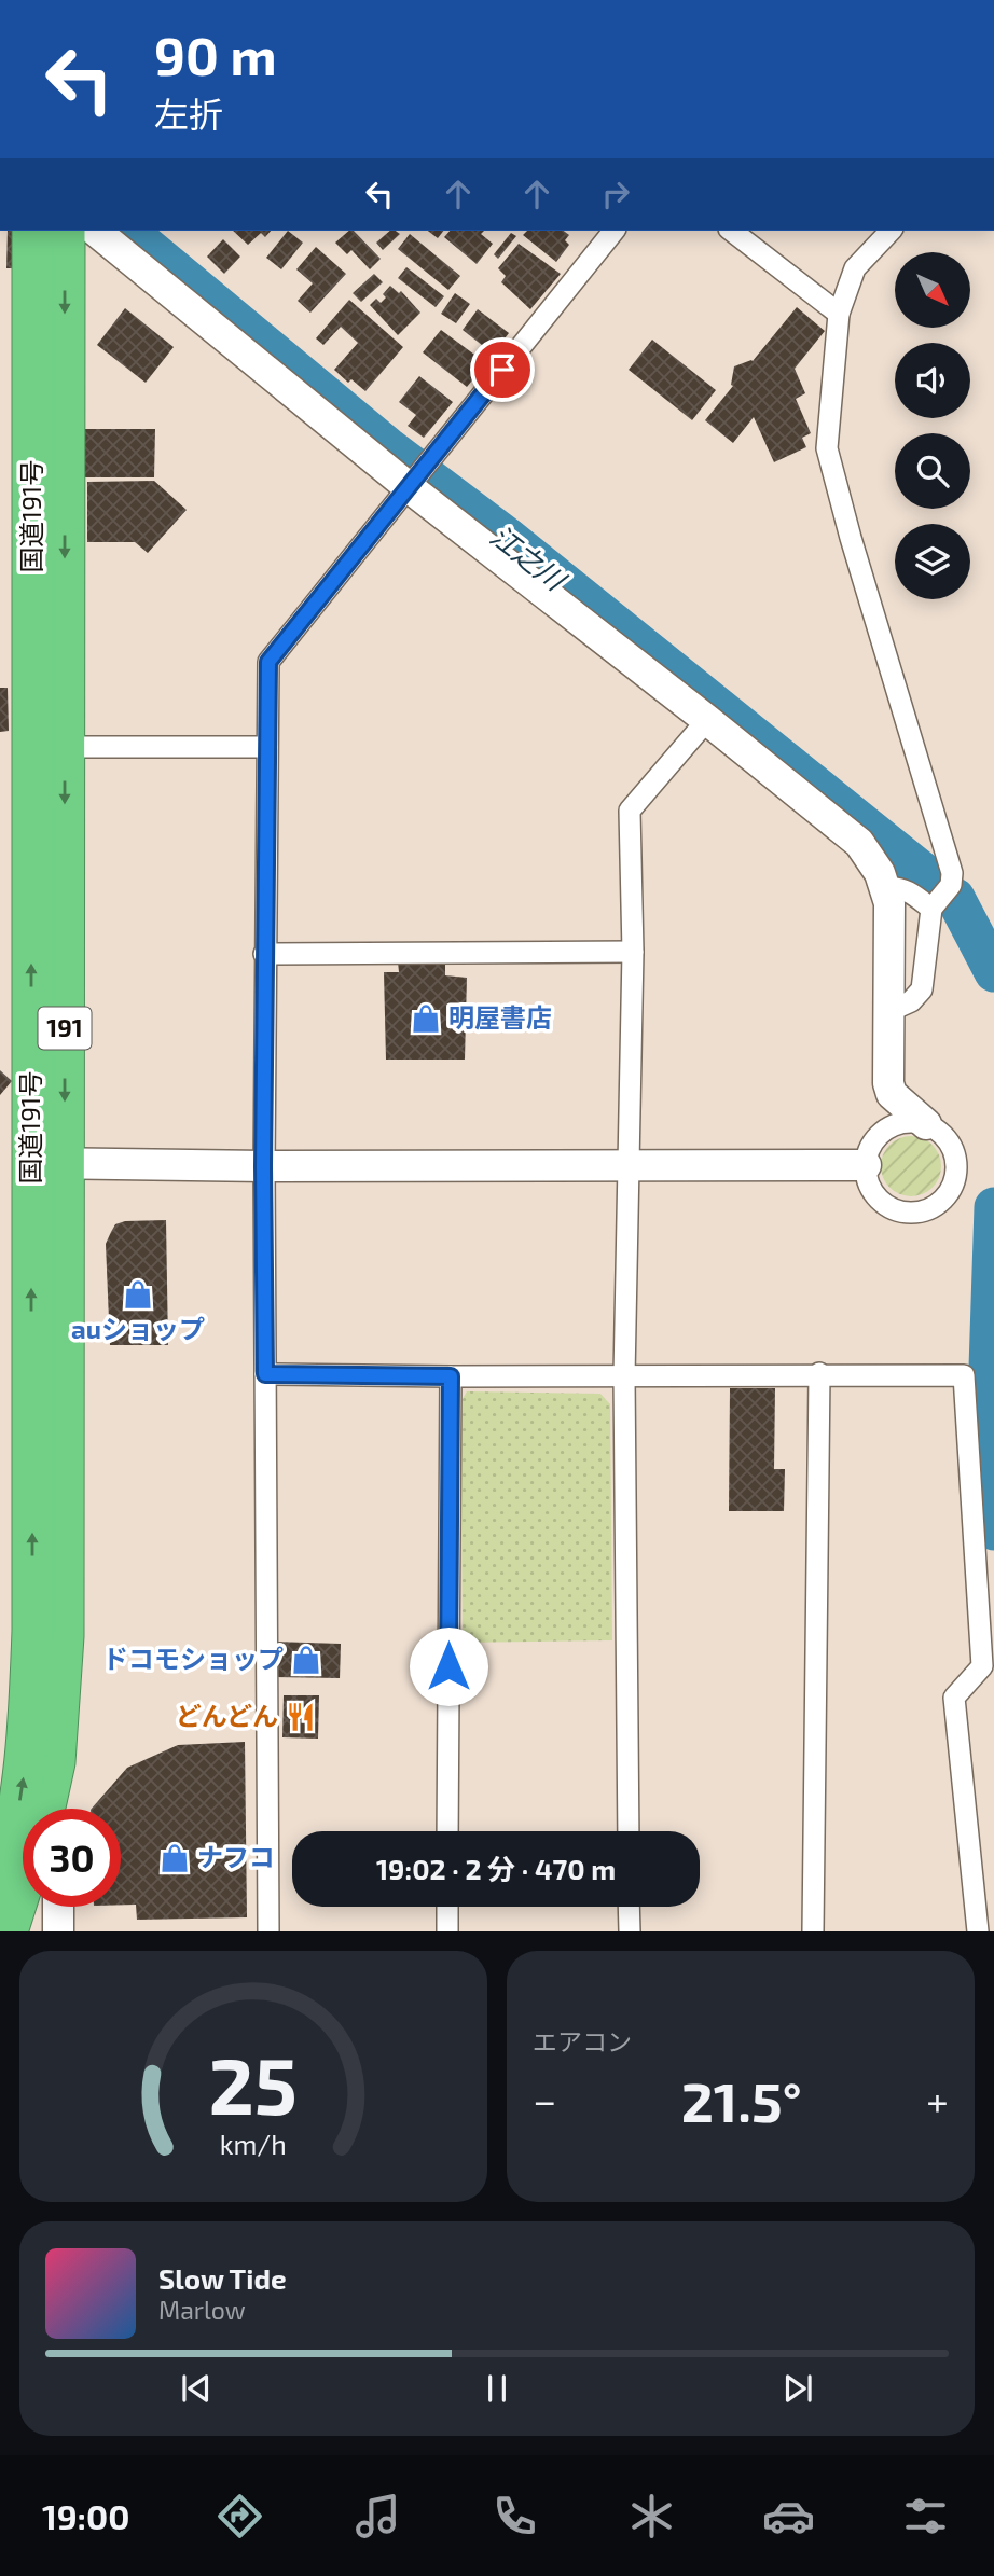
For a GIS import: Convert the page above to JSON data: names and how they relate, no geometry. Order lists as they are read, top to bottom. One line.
{"streets":{"highway":["国道191号","191"]},"water":["江之川"],"places":{"shop":["明屋書店","auショップ","ドコモショップ","ナフコ"],"restaurant":["どんどん"]},"north":"bottom right","page":{"turn":["90 m","左折"],"limit":"30","trip":"19:02 · 2 分 · 470 m","tile":"エアコン","heat":["−","21.5°","+"],"song":["Slow Tide","Marlow"],"tabs":"19:00","gauge":["25","km/h"]}}
